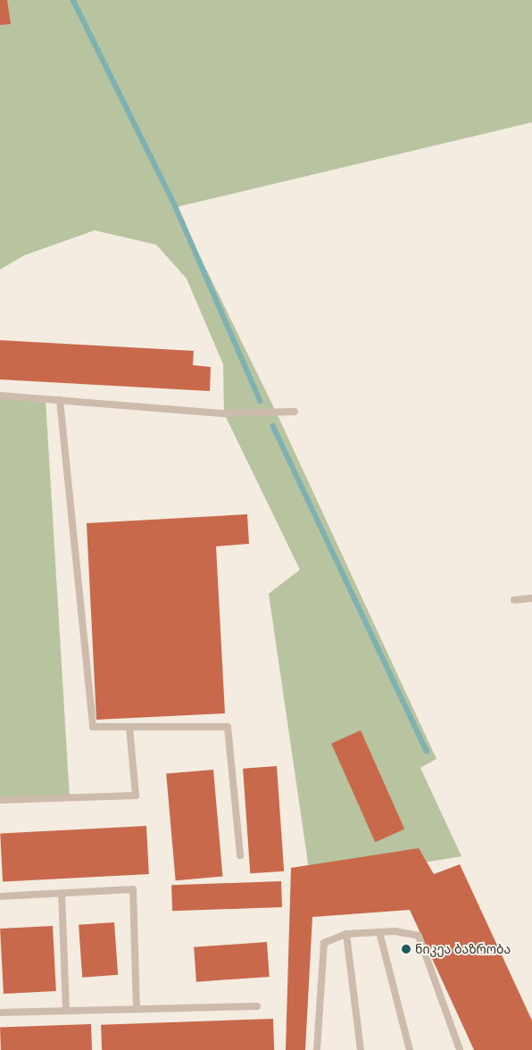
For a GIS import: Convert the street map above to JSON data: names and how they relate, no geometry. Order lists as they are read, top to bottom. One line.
{"places":["ნიკეა ბაზრობა"]}
